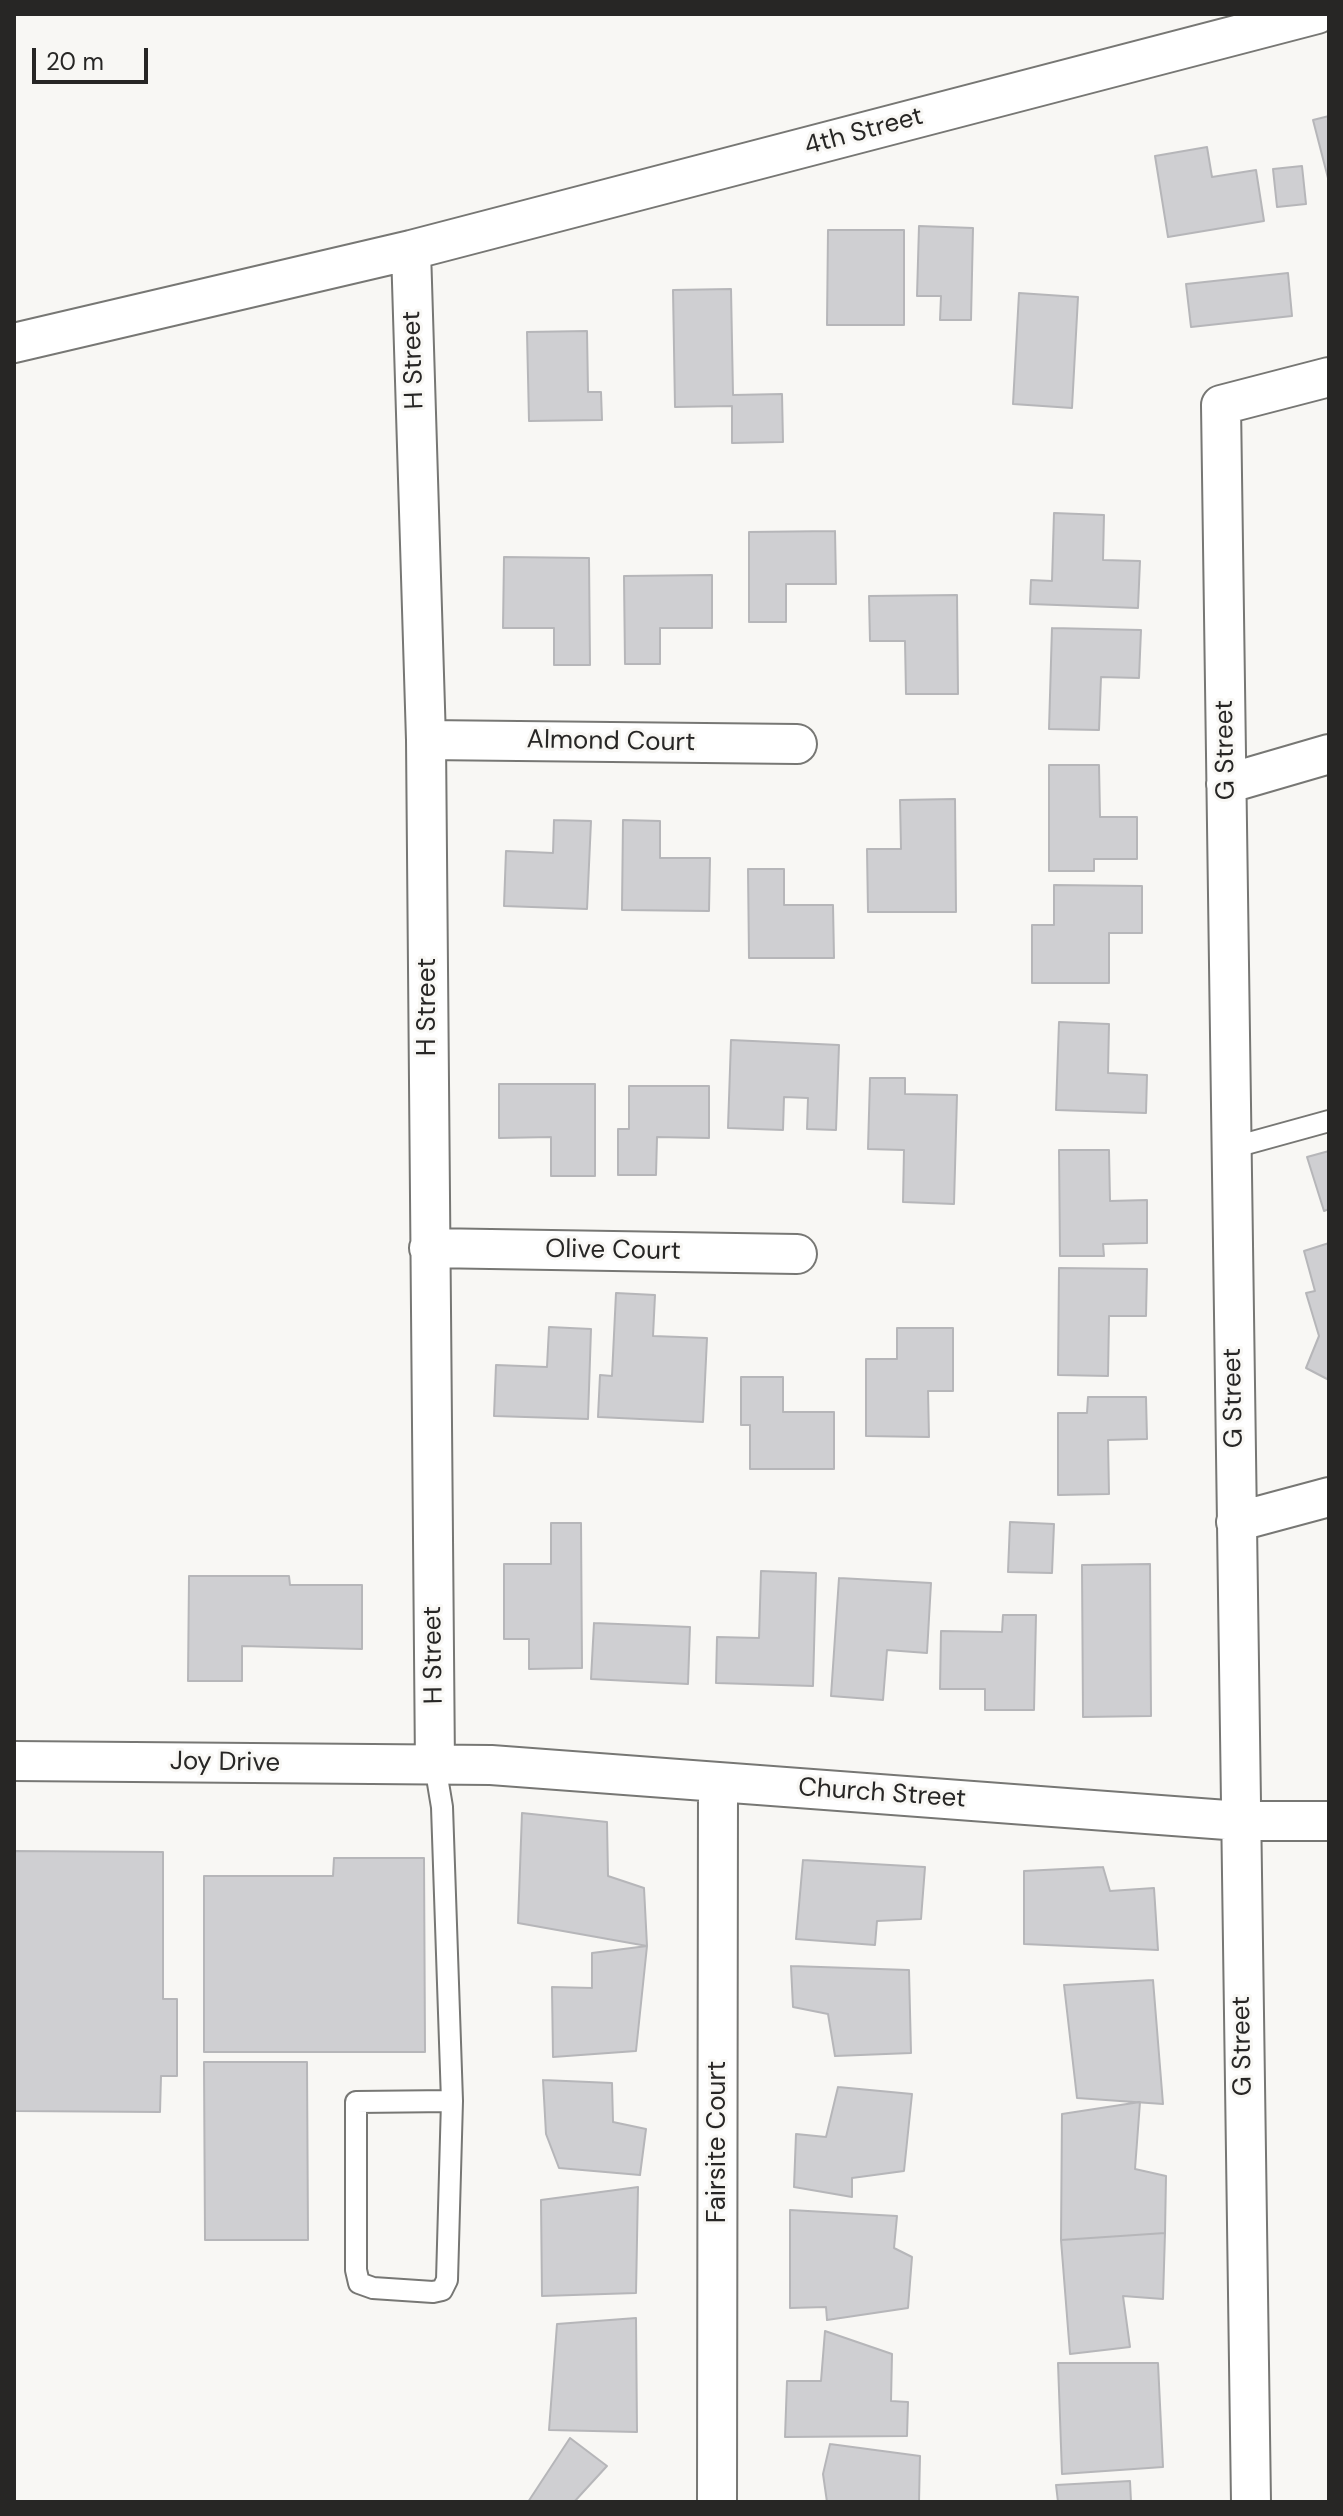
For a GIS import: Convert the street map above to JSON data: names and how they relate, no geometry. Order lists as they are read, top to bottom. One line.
{"streets":{"street":["4th Street","H Street","Almond Court","G Street","Olive Court","Joy Drive","Church Street","Fairsite Court"]},"crossings":[["4th Street","H Street"],["H Street","Almond Court"],["H Street","Olive Court"],["H Street","Joy Drive"],["H Street","Church Street"],["G Street","Church Street"],["Joy Drive","Church Street"],["Church Street","Fairsite Court"]],"scale_bar":"20 m"}
